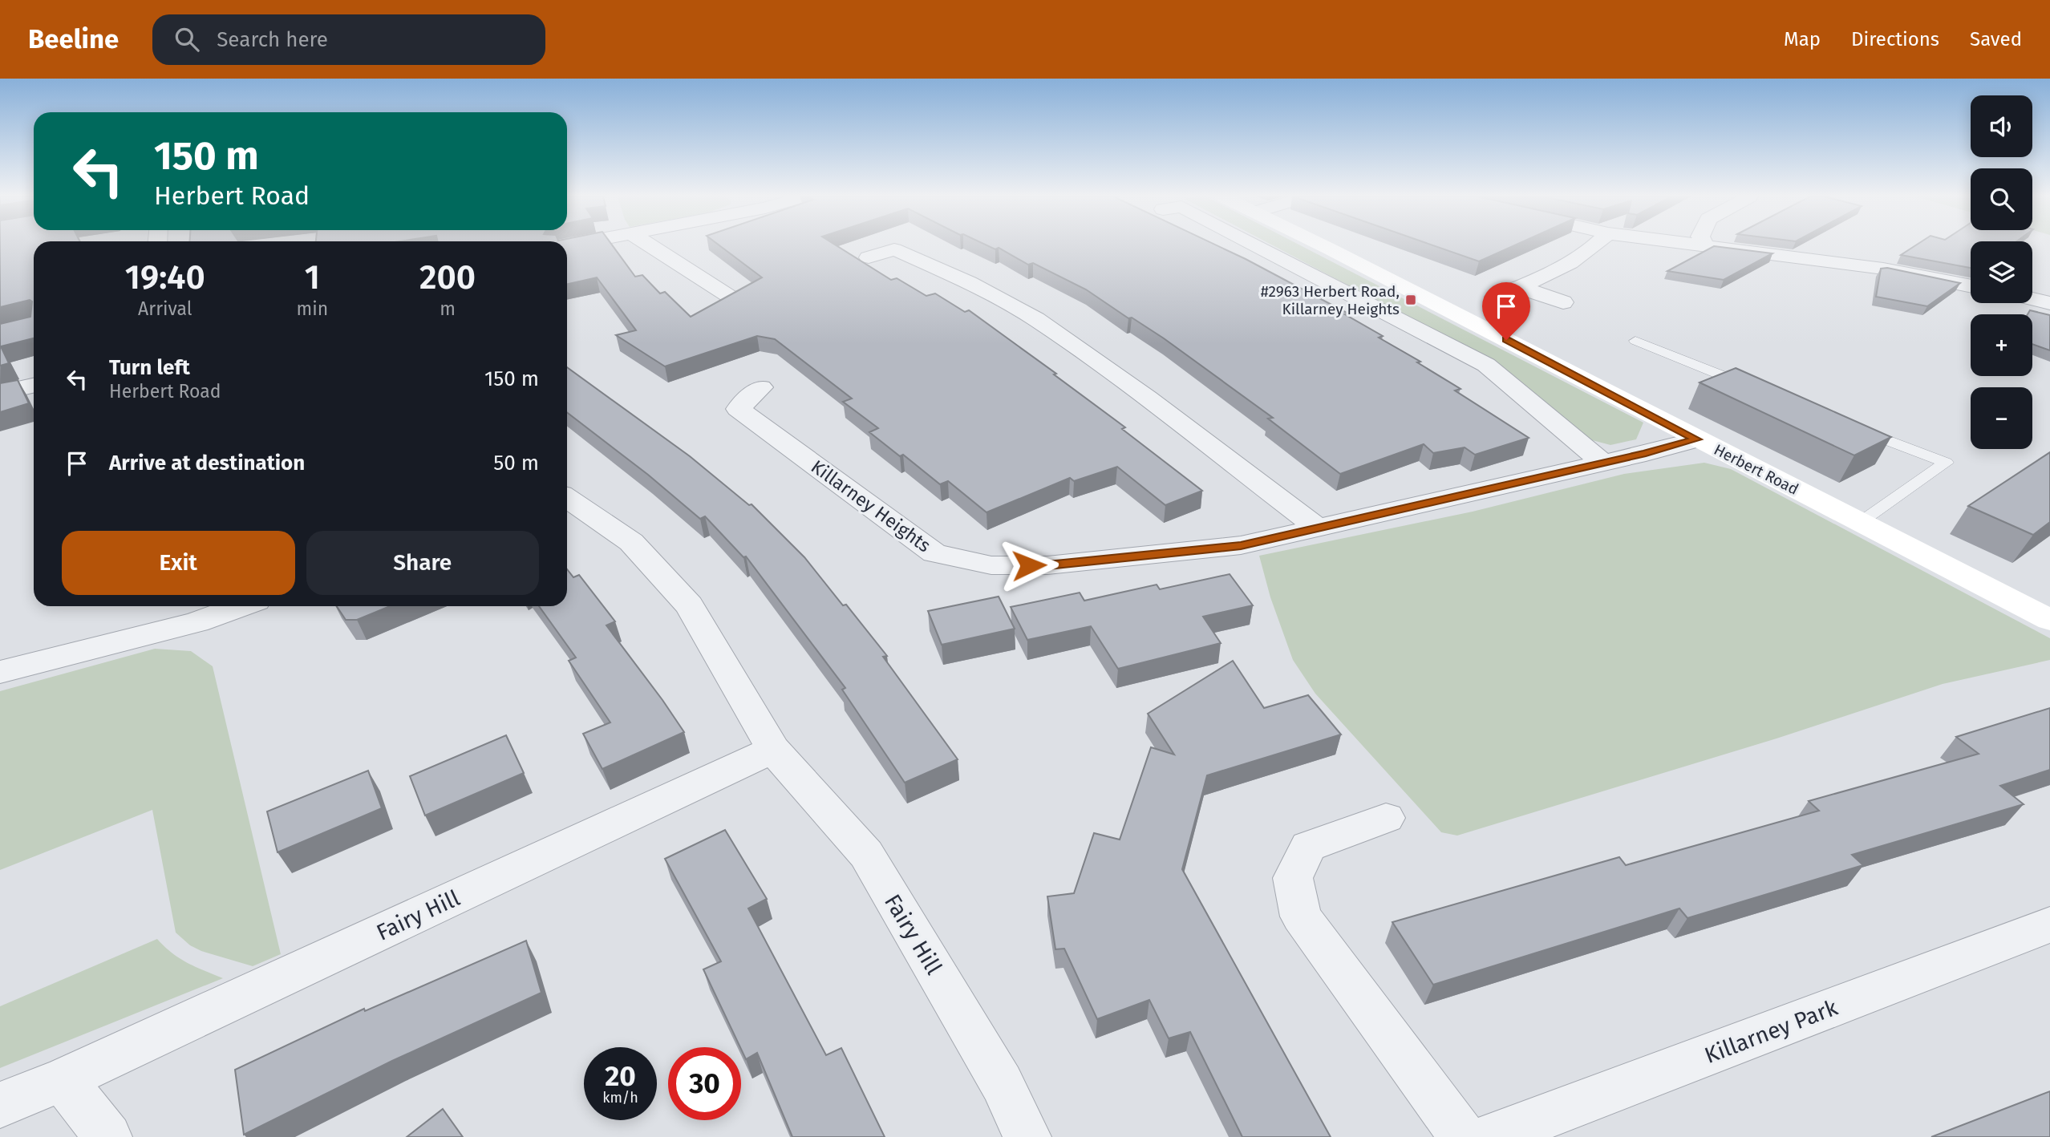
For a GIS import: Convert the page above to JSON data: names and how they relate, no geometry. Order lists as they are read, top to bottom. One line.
{"streets":{"street":["Herbert Road","Killarney Heights","Fairy Hill","Killarney Park"]},"crossings":[["Herbert Road","Killarney Heights"]],"places":{"transit":["#2963 Herbert Road, Killarney Heights"]},"page":{"header":"Beeline","search":"Search here","nav":["Map","Directions","Saved"],"map_buttons":["+","−"],"turn":["150 m","Herbert Road"],"eta":["19:40","Arrival","1","min","200","m"],"list":[{"name":"Turn left","note":"Herbert Road","value":"150 m"},{"name":"Arrive at destination","value":"50 m"}],"buttons":["Exit","Share"],"speed":"20 km/h","limit":"30"}}
